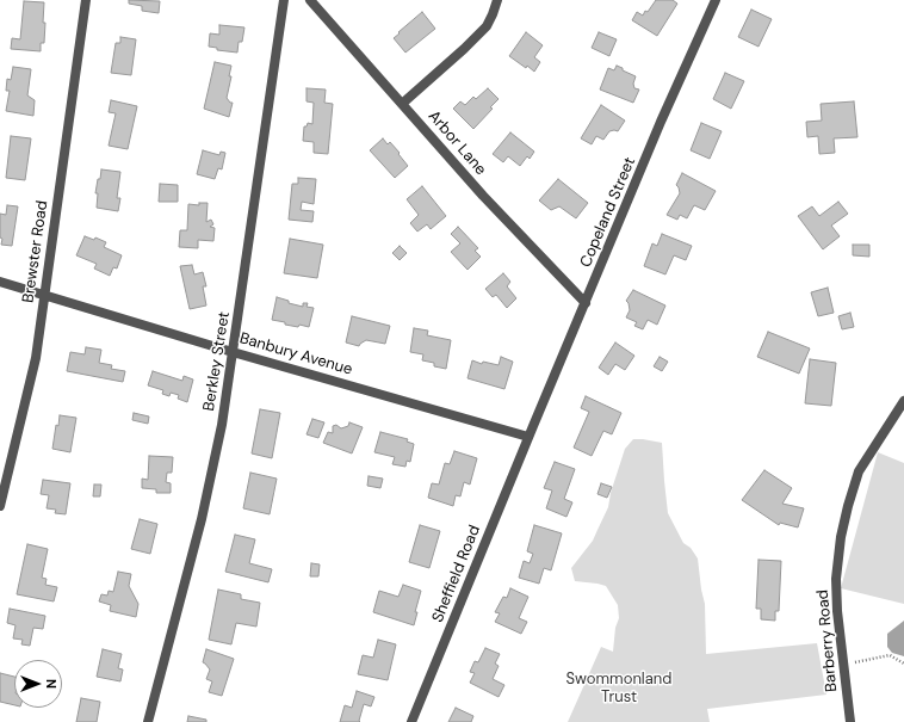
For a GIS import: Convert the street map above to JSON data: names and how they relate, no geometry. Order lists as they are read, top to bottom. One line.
{"streets":{"street":["Arbor Lane","Copeland Street","Brewster Road","Banbury Avenue","Berkley Street","Sheffield Road","Barberry Road"]},"crossings":[["Arbor Lane","Copeland Street"],["Copeland Street","Banbury Avenue"],["Copeland Street","Sheffield Road"],["Brewster Road","Banbury Avenue"],["Banbury Avenue","Berkley Street"],["Banbury Avenue","Sheffield Road"]],"parks":["Swommonland Trust"],"north":"right"}
